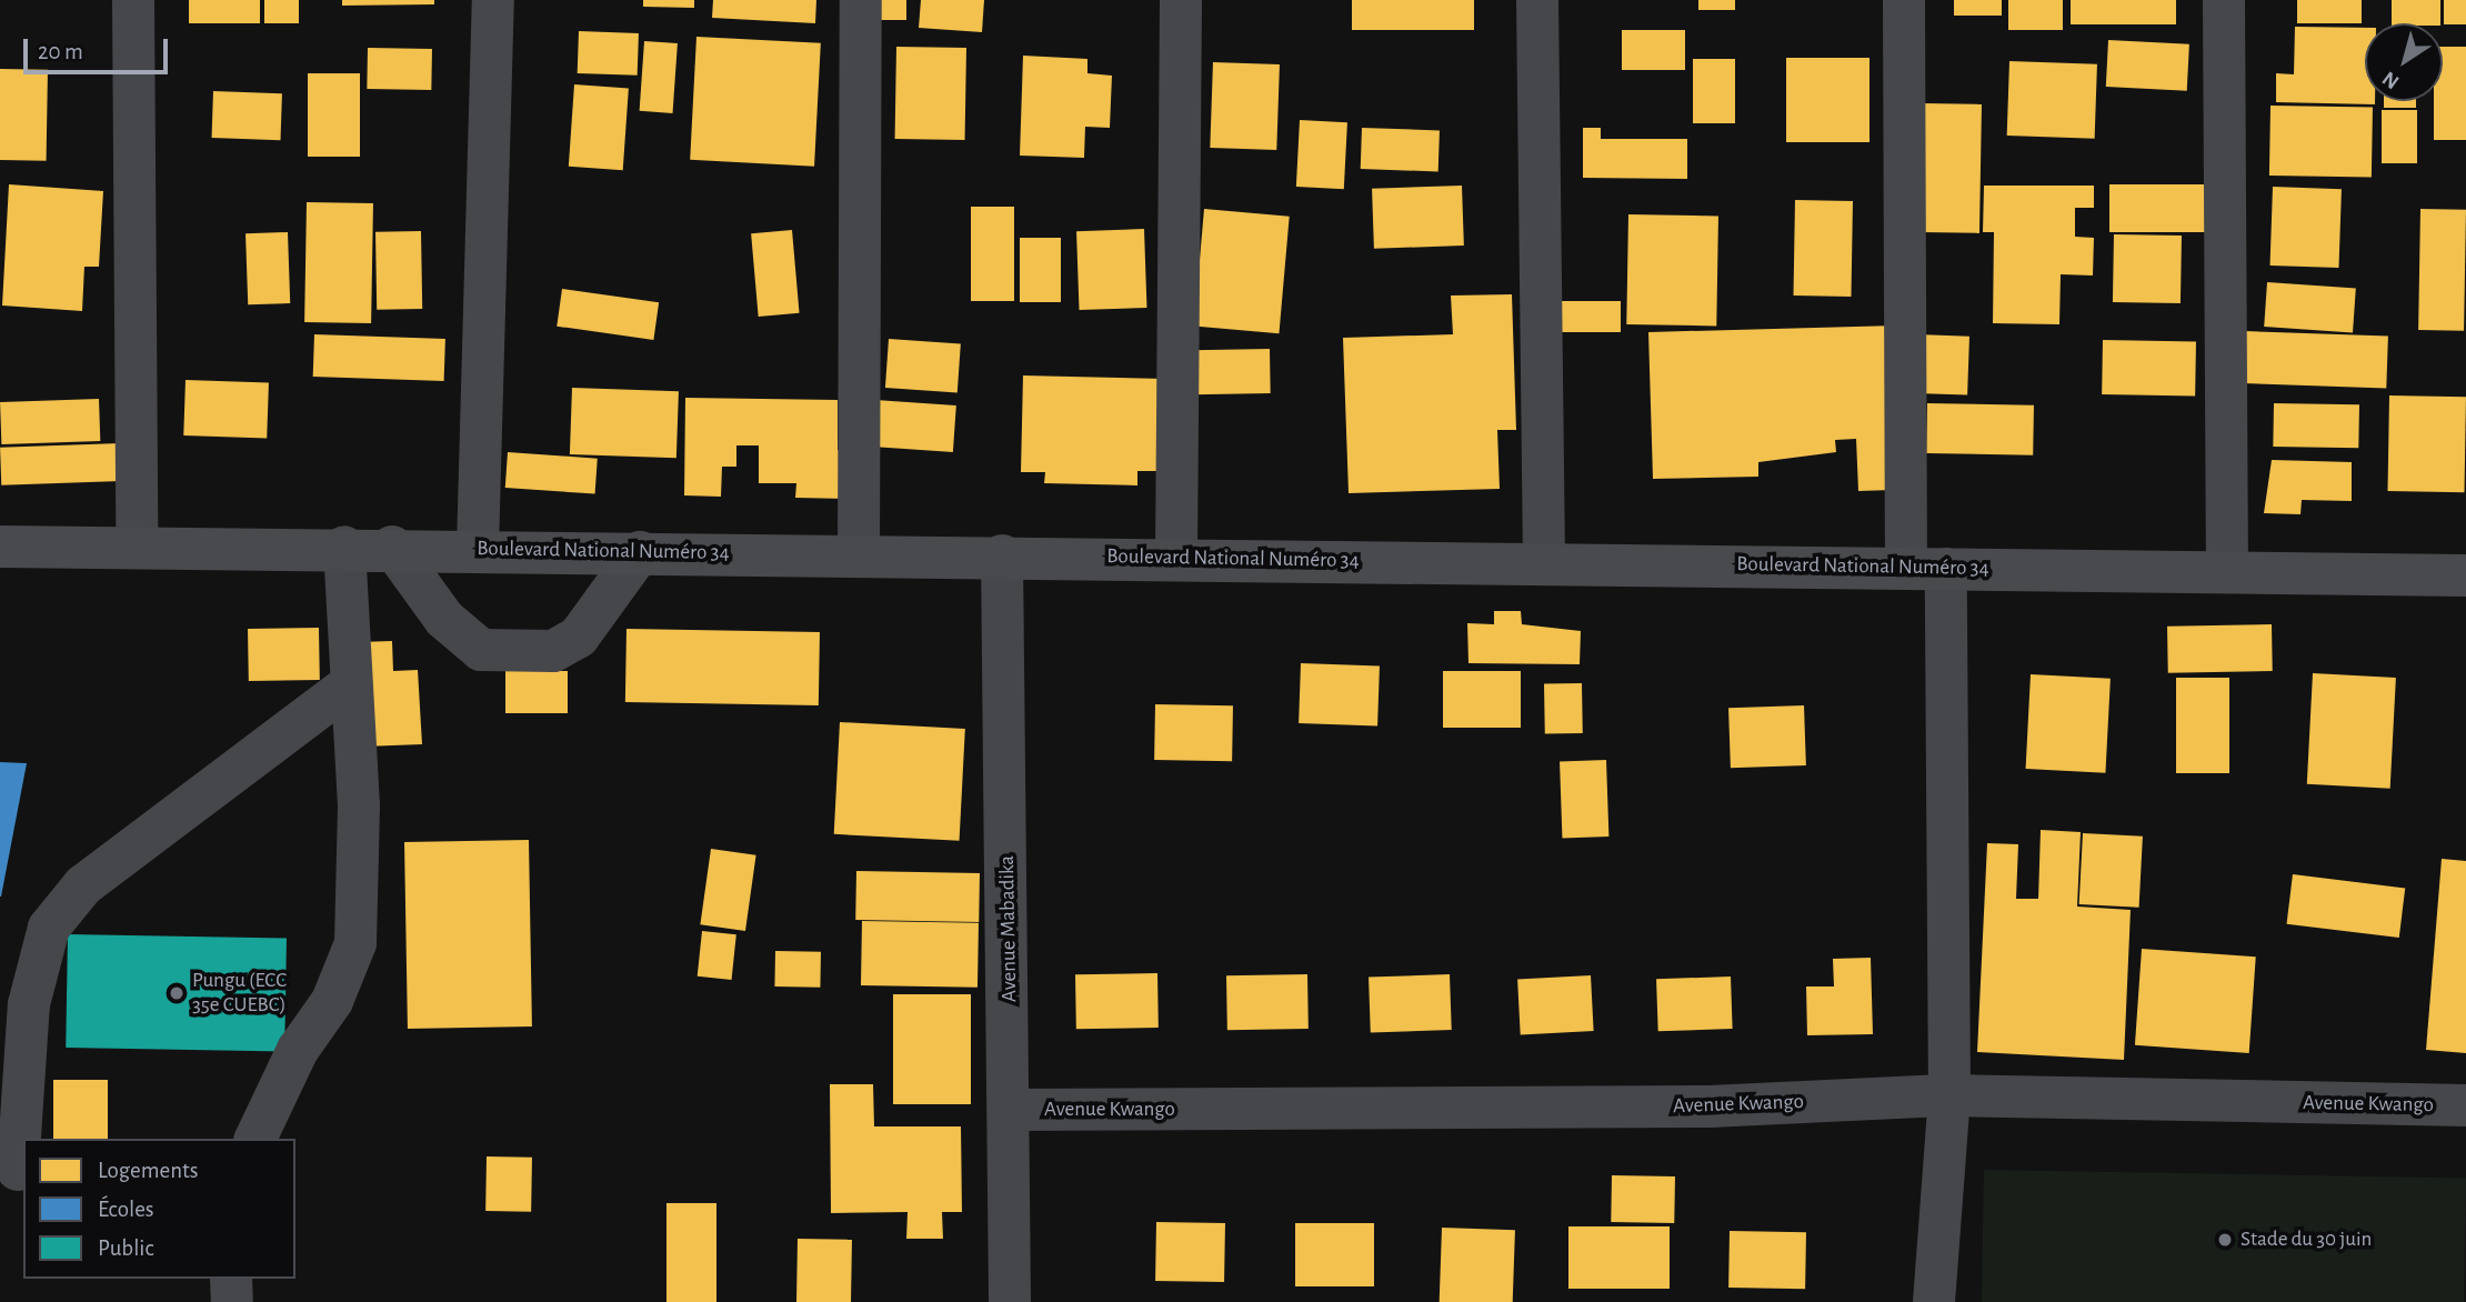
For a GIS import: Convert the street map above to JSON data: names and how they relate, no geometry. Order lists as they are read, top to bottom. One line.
{"streets":{"main road":["Boulevard National Numéro 34"],"street":["Avenue Mabadika","Avenue Kwango"]},"crossings":[["Boulevard National Numéro 34","Avenue Mabadika"],["Avenue Mabadika","Avenue Kwango"]],"places":["Pungu (ECC 35e CUEBC)","Stade du 30 juin"],"legend":["Logements","Écoles","Public"],"scale_bar":"20 m","north":"bottom left"}
